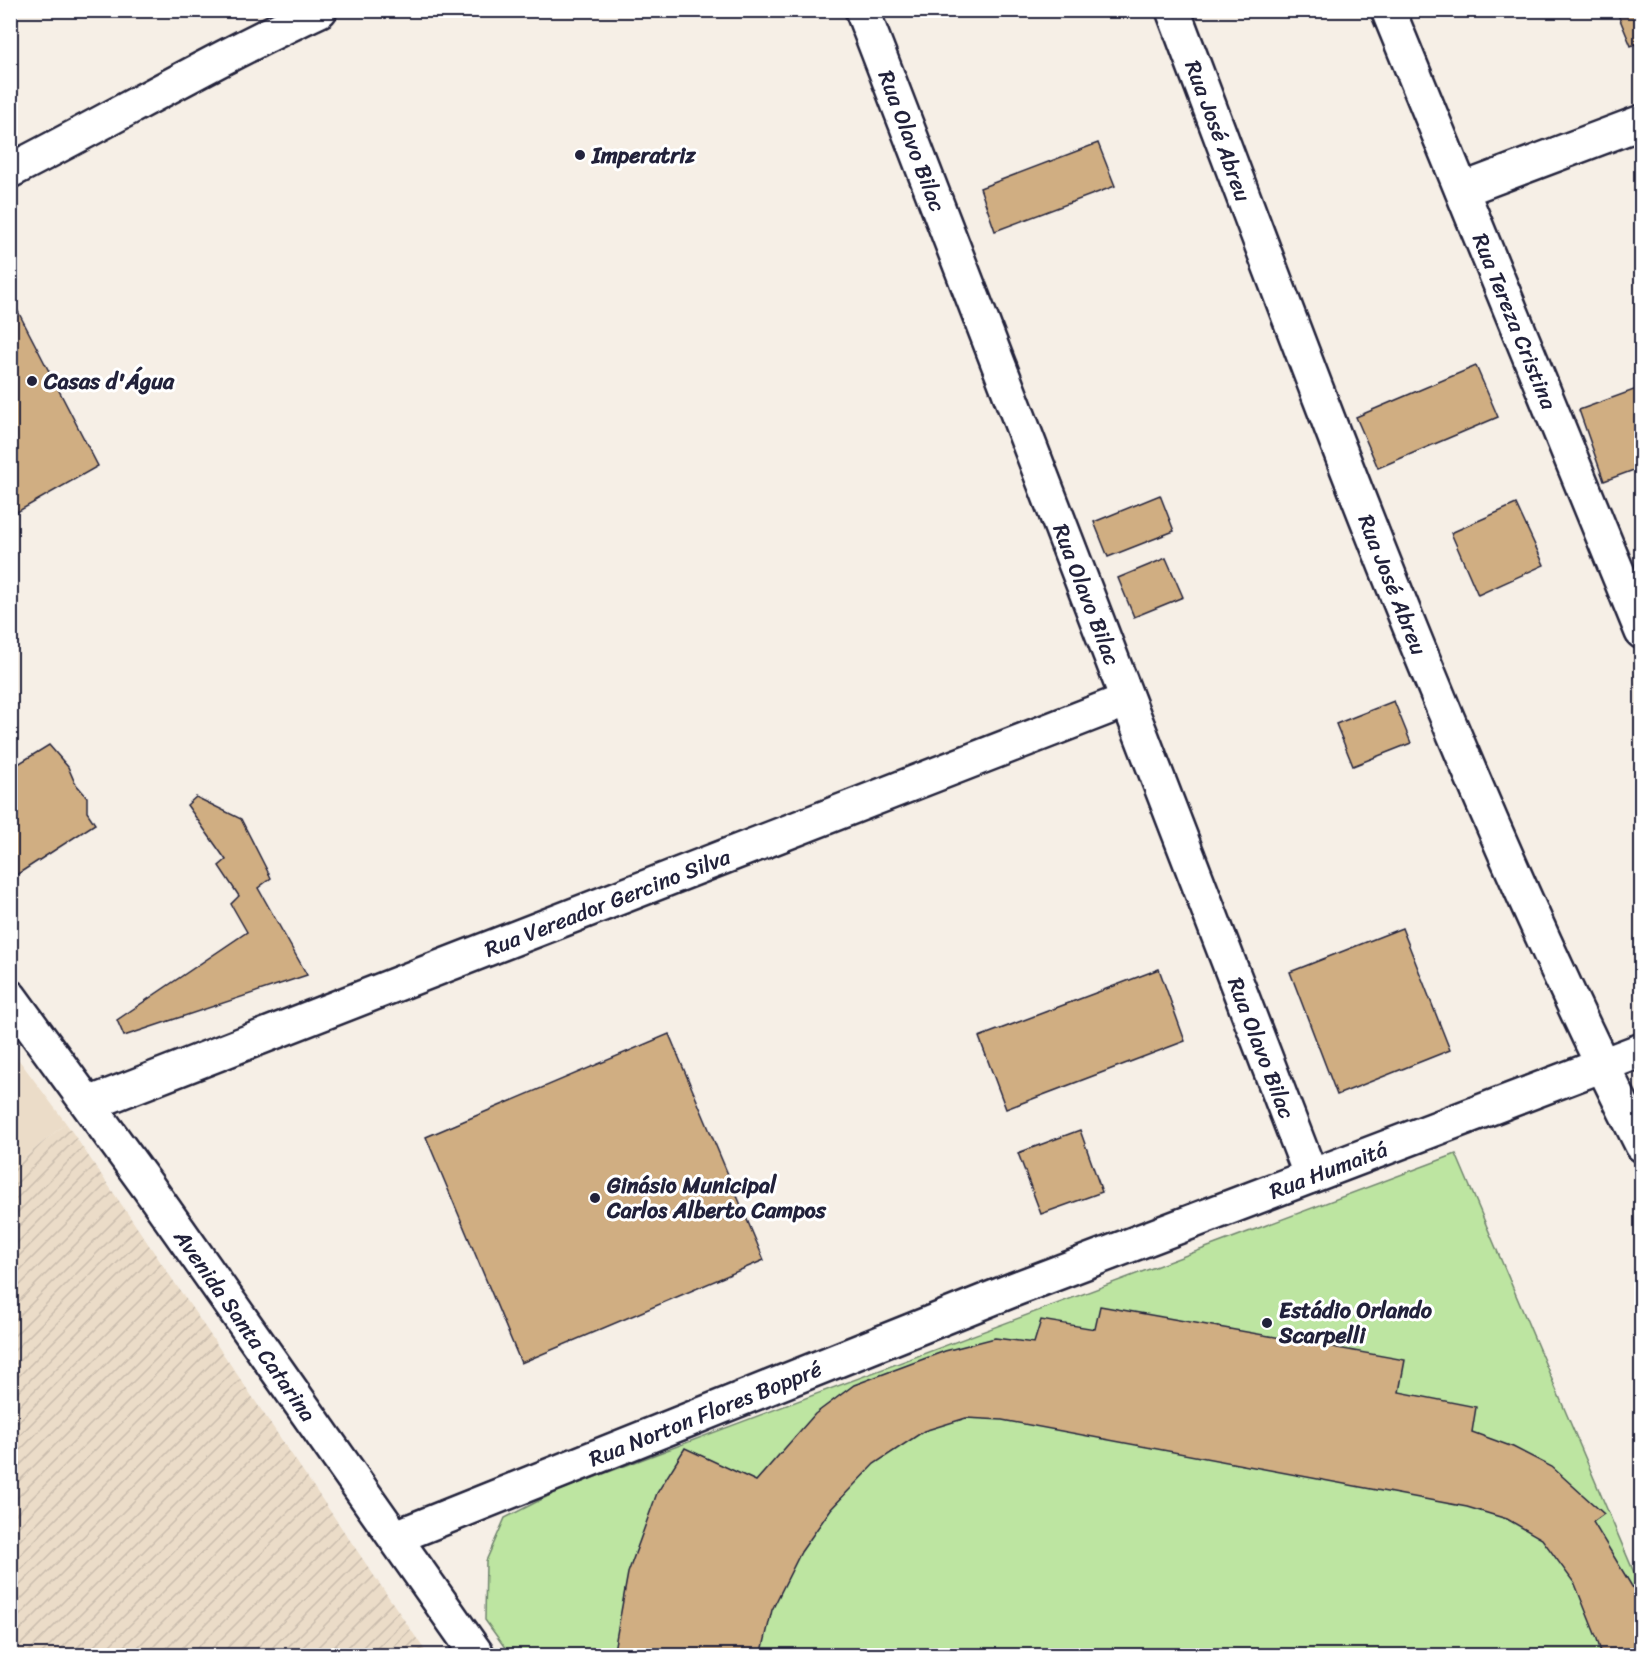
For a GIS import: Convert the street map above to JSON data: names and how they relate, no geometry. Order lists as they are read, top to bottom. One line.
{"streets":{"street":["Rua José Abreu","Rua Olavo Bilac","Rua Tereza Cristina","Rua Vereador Gercino Silva","Rua Humaitá","Avenida Santa Catarina","Rua Norton Flores Boppré"]},"crossings":[["Rua José Abreu","Rua Humaitá"],["Rua Olavo Bilac","Rua Vereador Gercino Silva"],["Rua Olavo Bilac","Rua Humaitá"],["Rua Vereador Gercino Silva","Avenida Santa Catarina"],["Rua Humaitá","Rua Norton Flores Boppré"],["Avenida Santa Catarina","Rua Norton Flores Boppré"]],"places":["Imperatriz","Casas d'Água","Ginásio Municipal Carlos Alberto Campos","Estádio Orlando Scarpelli"]}
